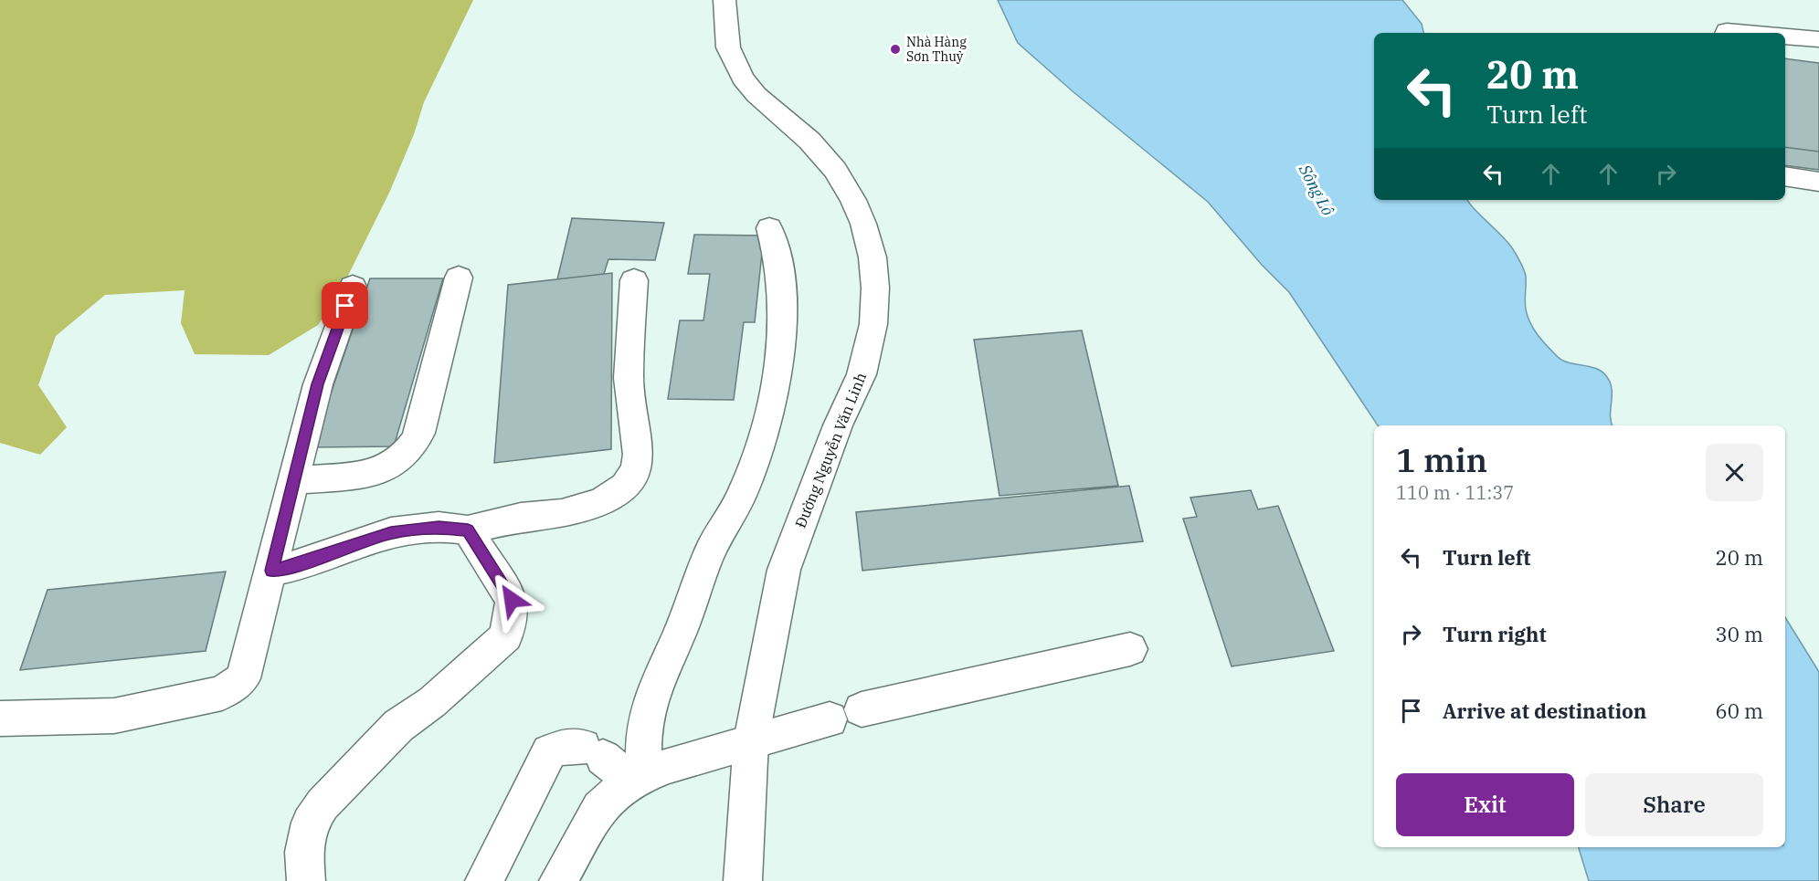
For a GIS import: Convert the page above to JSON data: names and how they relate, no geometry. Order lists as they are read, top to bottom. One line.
{"streets":{"main road":["Đường Nguyễn Văn Linh"]},"water":["Sông Lô"],"places":["Nhà Hàng Sơn Thuỷ"],"page":{"turn":["20 m","Turn left"],"heading":["1 min","110 m · 11:37"],"list":[{"name":"Turn left","value":"20 m"},{"name":"Turn right","value":"30 m"},{"name":"Arrive at destination","value":"60 m"}],"buttons":["Exit","Share"]}}
